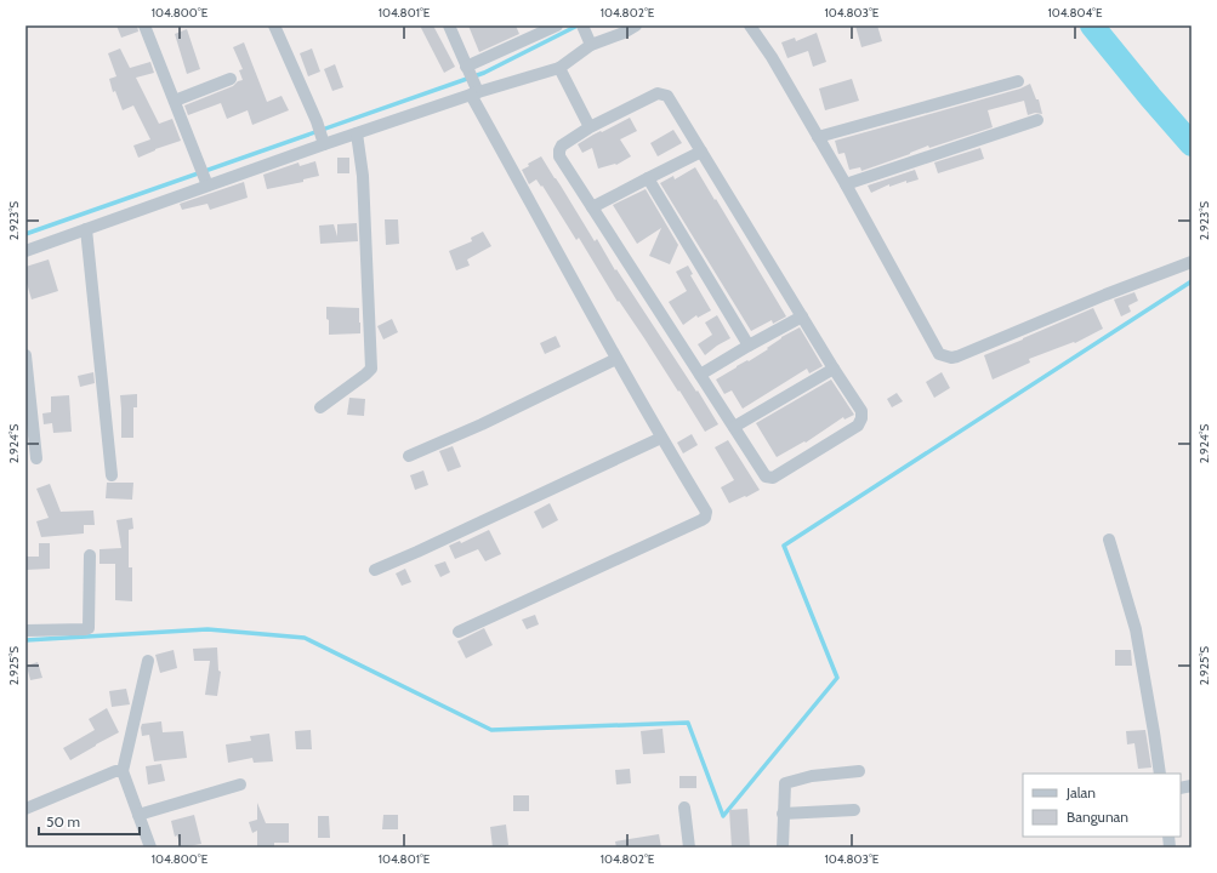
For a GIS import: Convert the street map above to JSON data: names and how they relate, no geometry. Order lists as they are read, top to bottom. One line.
{"legend":["Jalan","Bangunan"],"scale_bar":"50 m","coordinates":["104.800°E","104.801°E","104.802°E","104.803°E","104.804°E","2.923°S","2.924°S","2.925°S"]}
